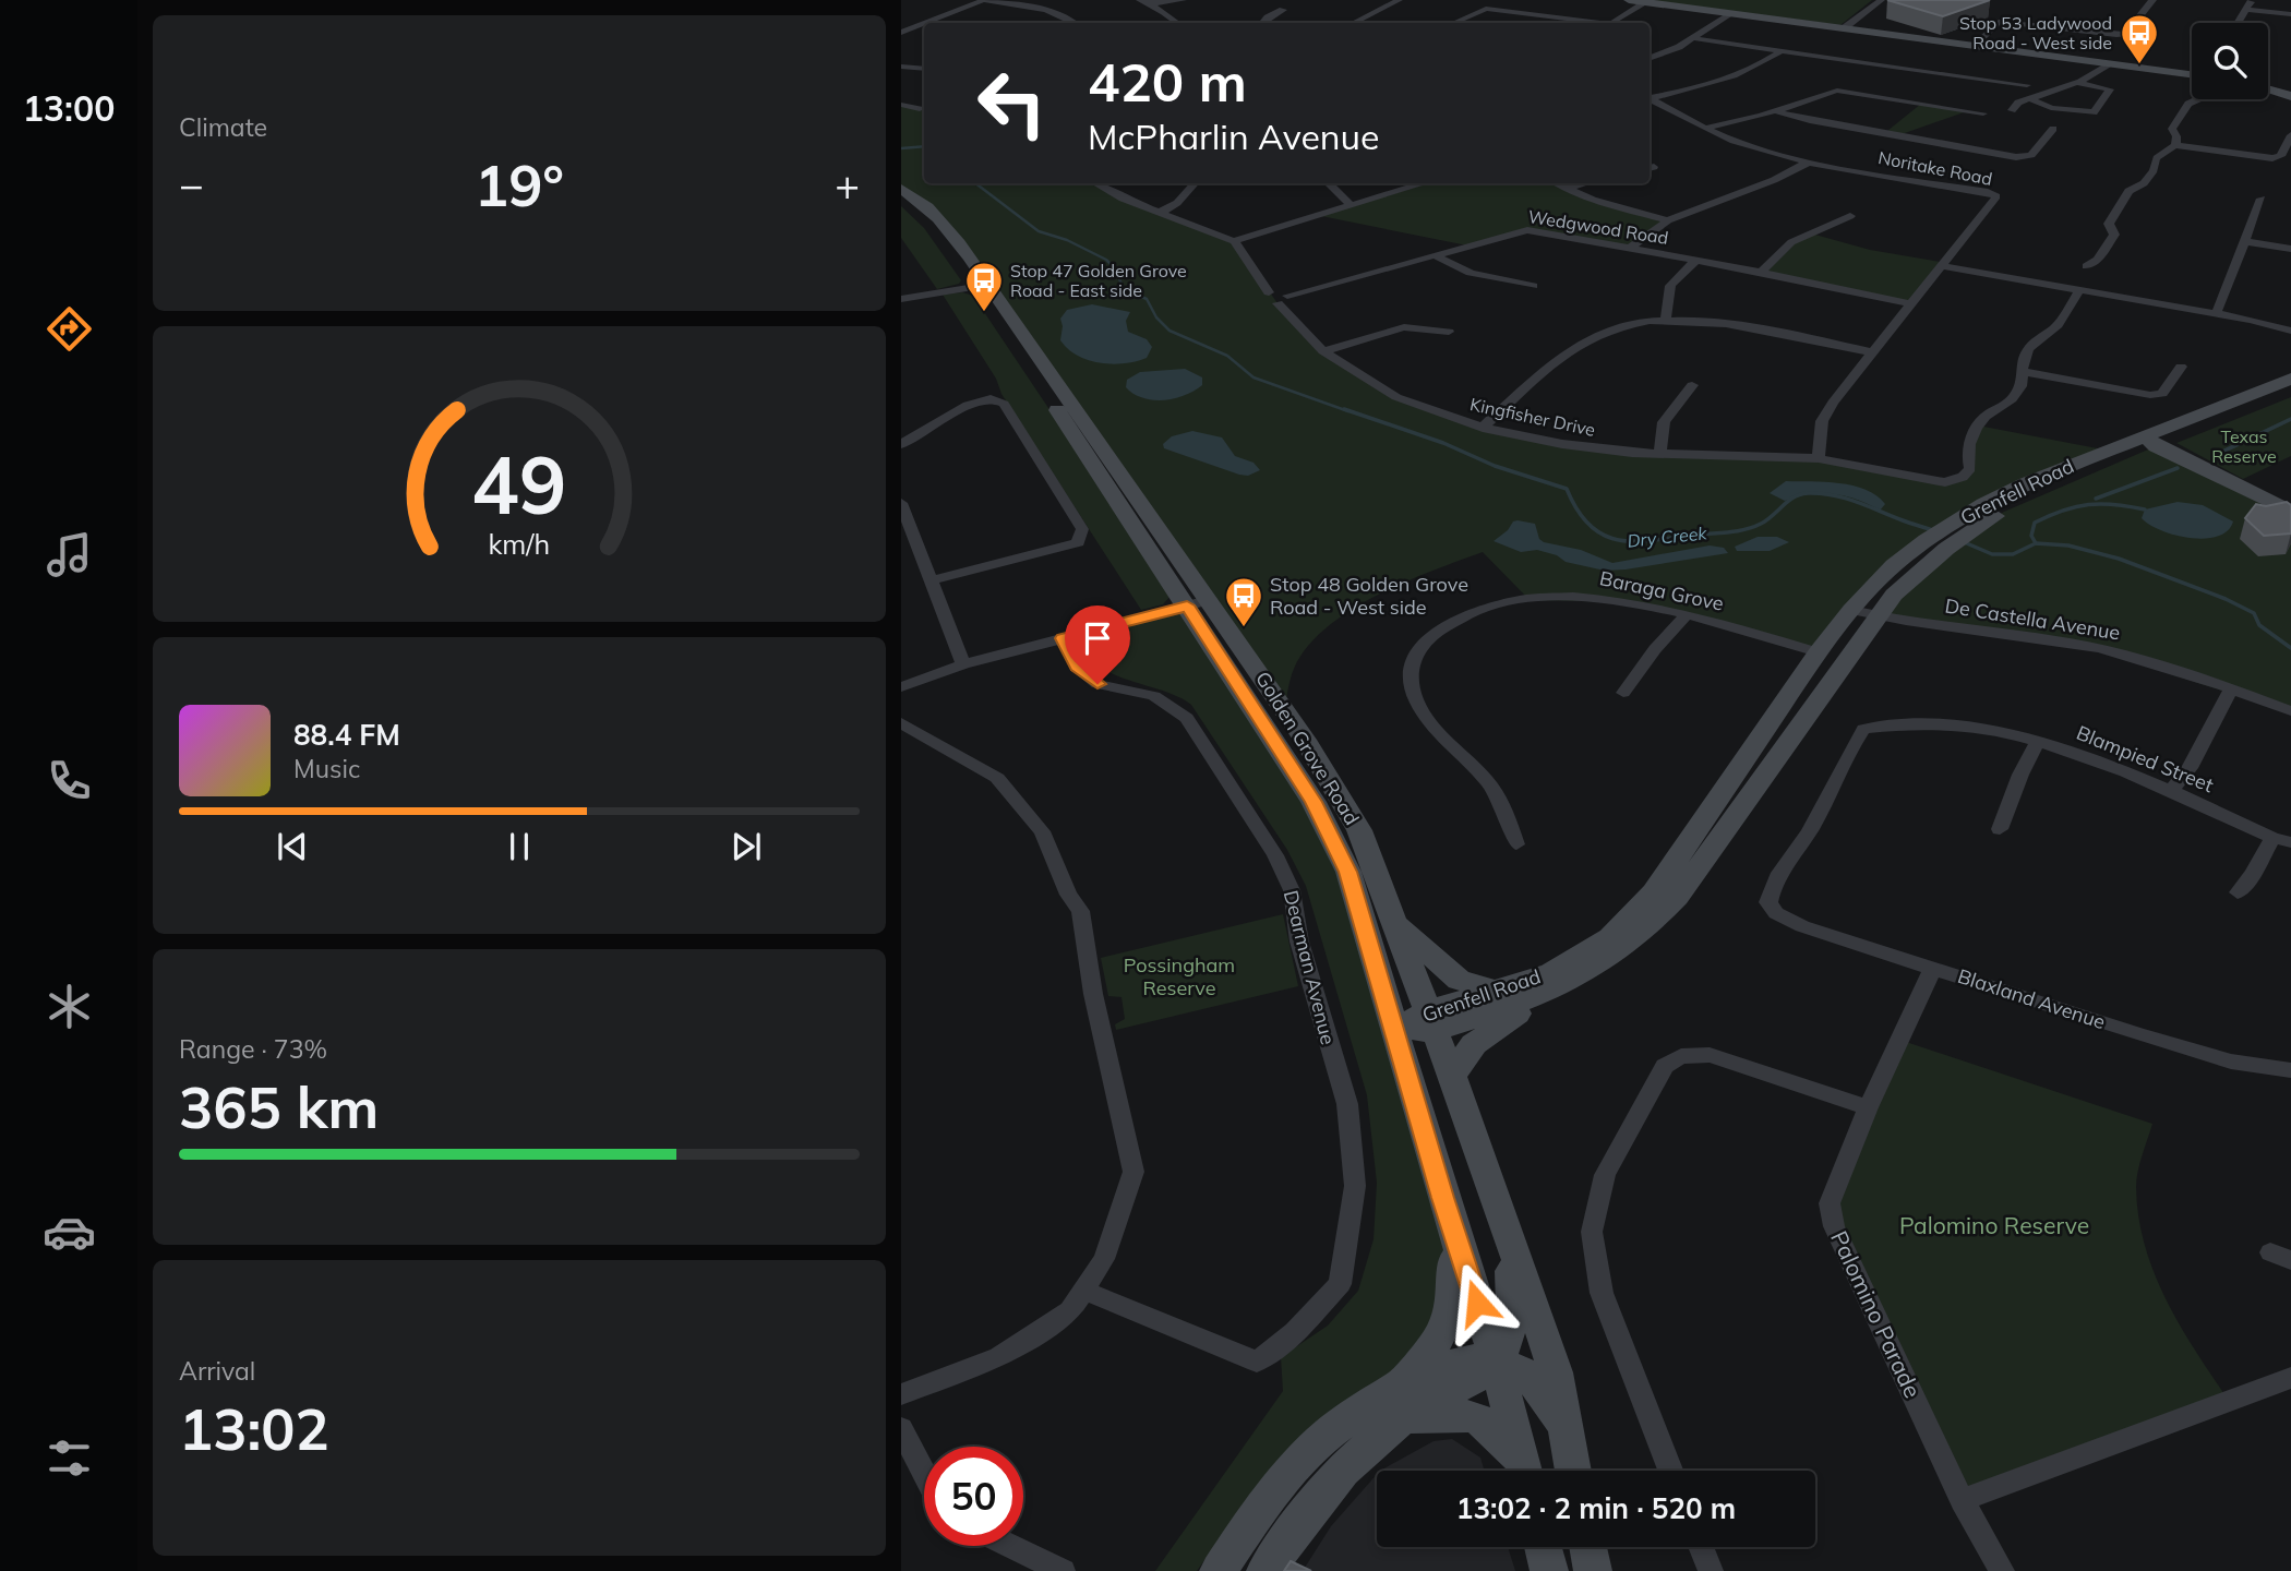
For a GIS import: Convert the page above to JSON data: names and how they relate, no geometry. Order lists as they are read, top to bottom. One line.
{"streets":{"main road":["Grenfell Road","Golden Grove Road"],"street":["Noritake Road","Wedgwood Road","Kingfisher Drive","Baraga Grove","De Castella Avenue","Blampied Street","Dearman Avenue","Blaxland Avenue","Palomino Parade"]},"crossings":[["Noritake Road","Wedgwood Road"],["Noritake Road","Kingfisher Drive"],["Wedgwood Road","Kingfisher Drive"],["Grenfell Road","Baraga Grove"],["Grenfell Road","De Castella Avenue"],["Grenfell Road","Golden Grove Road"],["Blampied Street","Blaxland Avenue"],["Blaxland Avenue","Palomino Parade"]],"water":["Dry Creek"],"parks":["Texas Reserve","Possingham Reserve","Palomino Reserve"],"places":{"bus stop":["Stop 53 Ladywood Road - West side","Stop 47 Golden Grove Road - East side","Stop 48 Golden Grove Road - West side"]},"page":{"tabs":"13:00","tile":["Climate",["Range · 73%","365 km"],["Arrival","13:02"]],"turn":["420 m","McPharlin Avenue"],"heat":["−","19°","+"],"song":["88.4 FM","Music"],"limit":"50","trip":"13:02 · 2 min · 520 m","gauge":["49","km/h"]}}
